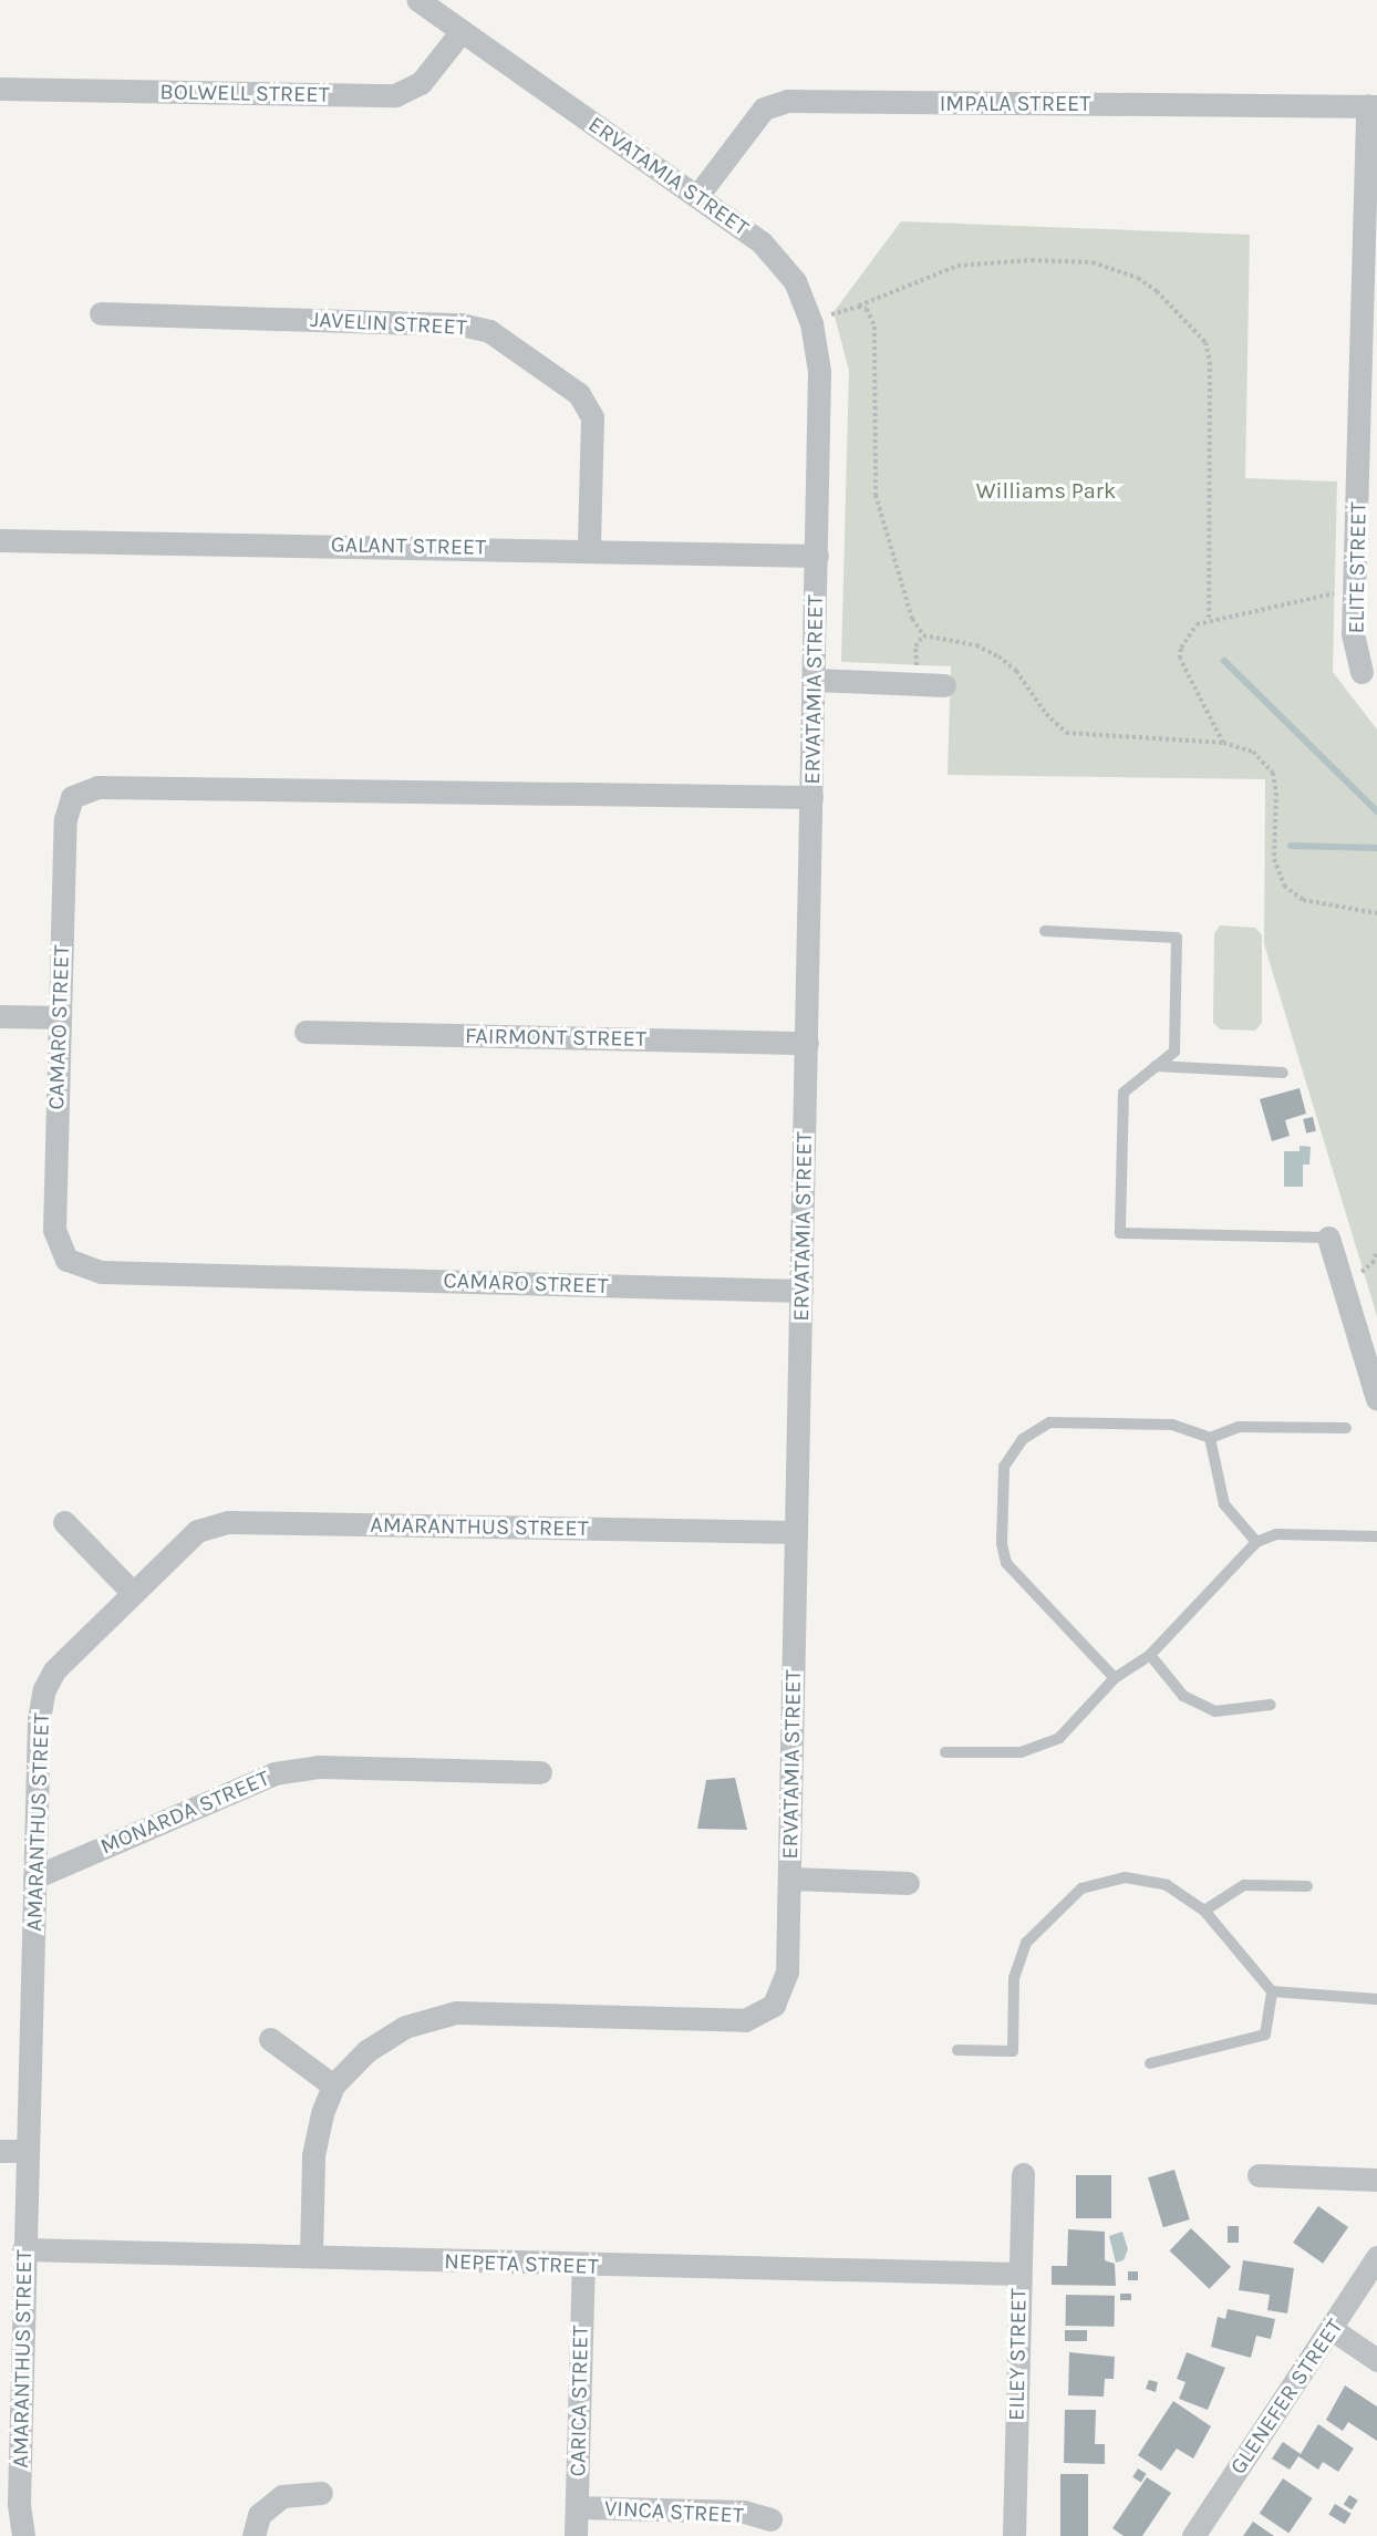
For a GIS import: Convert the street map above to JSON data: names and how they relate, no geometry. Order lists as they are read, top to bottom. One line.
{"streets":{"street":["BOLWELL STREET","IMPALA STREET","ERVATAMIA STREET","JAVELIN STREET","GALANT STREET","ELITE STREET","CAMARO STREET","FAIRMONT STREET","AMARANTHUS STREET","MONARDA STREET","NEPETA STREET","EILEY STREET","GLENEFER STREET","CARICA STREET","VINCA STREET"]},"crossings":[["BOLWELL STREET","ERVATAMIA STREET"],["IMPALA STREET","ERVATAMIA STREET"],["IMPALA STREET","ELITE STREET"],["ERVATAMIA STREET","GALANT STREET"],["ERVATAMIA STREET","CAMARO STREET"],["ERVATAMIA STREET","FAIRMONT STREET"],["ERVATAMIA STREET","AMARANTHUS STREET"],["ERVATAMIA STREET","NEPETA STREET"],["JAVELIN STREET","GALANT STREET"],["AMARANTHUS STREET","MONARDA STREET"],["AMARANTHUS STREET","NEPETA STREET"],["NEPETA STREET","EILEY STREET"],["NEPETA STREET","CARICA STREET"],["CARICA STREET","VINCA STREET"]],"parks":["Williams Park"]}
